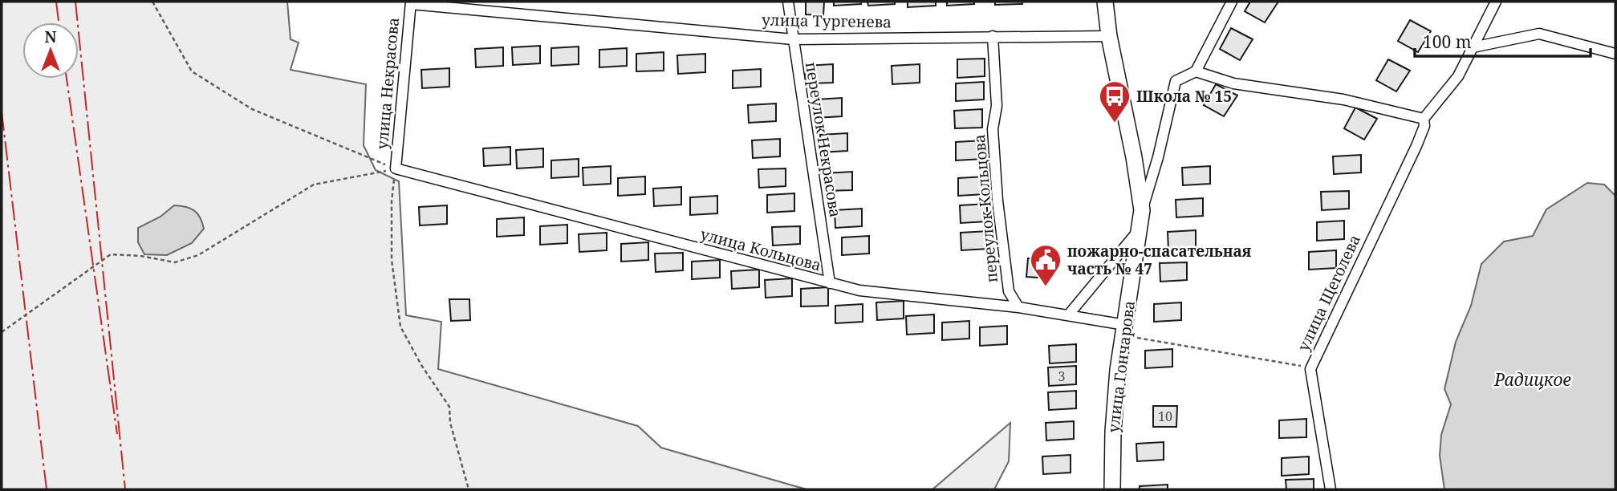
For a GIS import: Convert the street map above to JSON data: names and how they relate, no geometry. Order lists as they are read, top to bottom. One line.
{"streets":{"street":["улица Тургенева","улица Некрасова","переулок Некрасова","переулок Кольцова","улица Кольцова","улица Щеголева","улица Гончарова"]},"crossings":[["улица Тургенева","улица Некрасова"],["улица Тургенева","переулок Некрасова"],["улица Тургенева","переулок Кольцова"],["улица Тургенева","улица Гончарова"],["улица Некрасова","улица Кольцова"],["переулок Некрасова","улица Кольцова"],["переулок Кольцова","улица Кольцова"],["улица Кольцова","улица Гончарова"]],"water":["Радицкое"],"places":{"bus stop":["Школа № 15"],"public building":["пожарно-спасательная часть № 47"]},"house_numbers":["3","10"],"scale_bar":"100 m","north":"top"}
